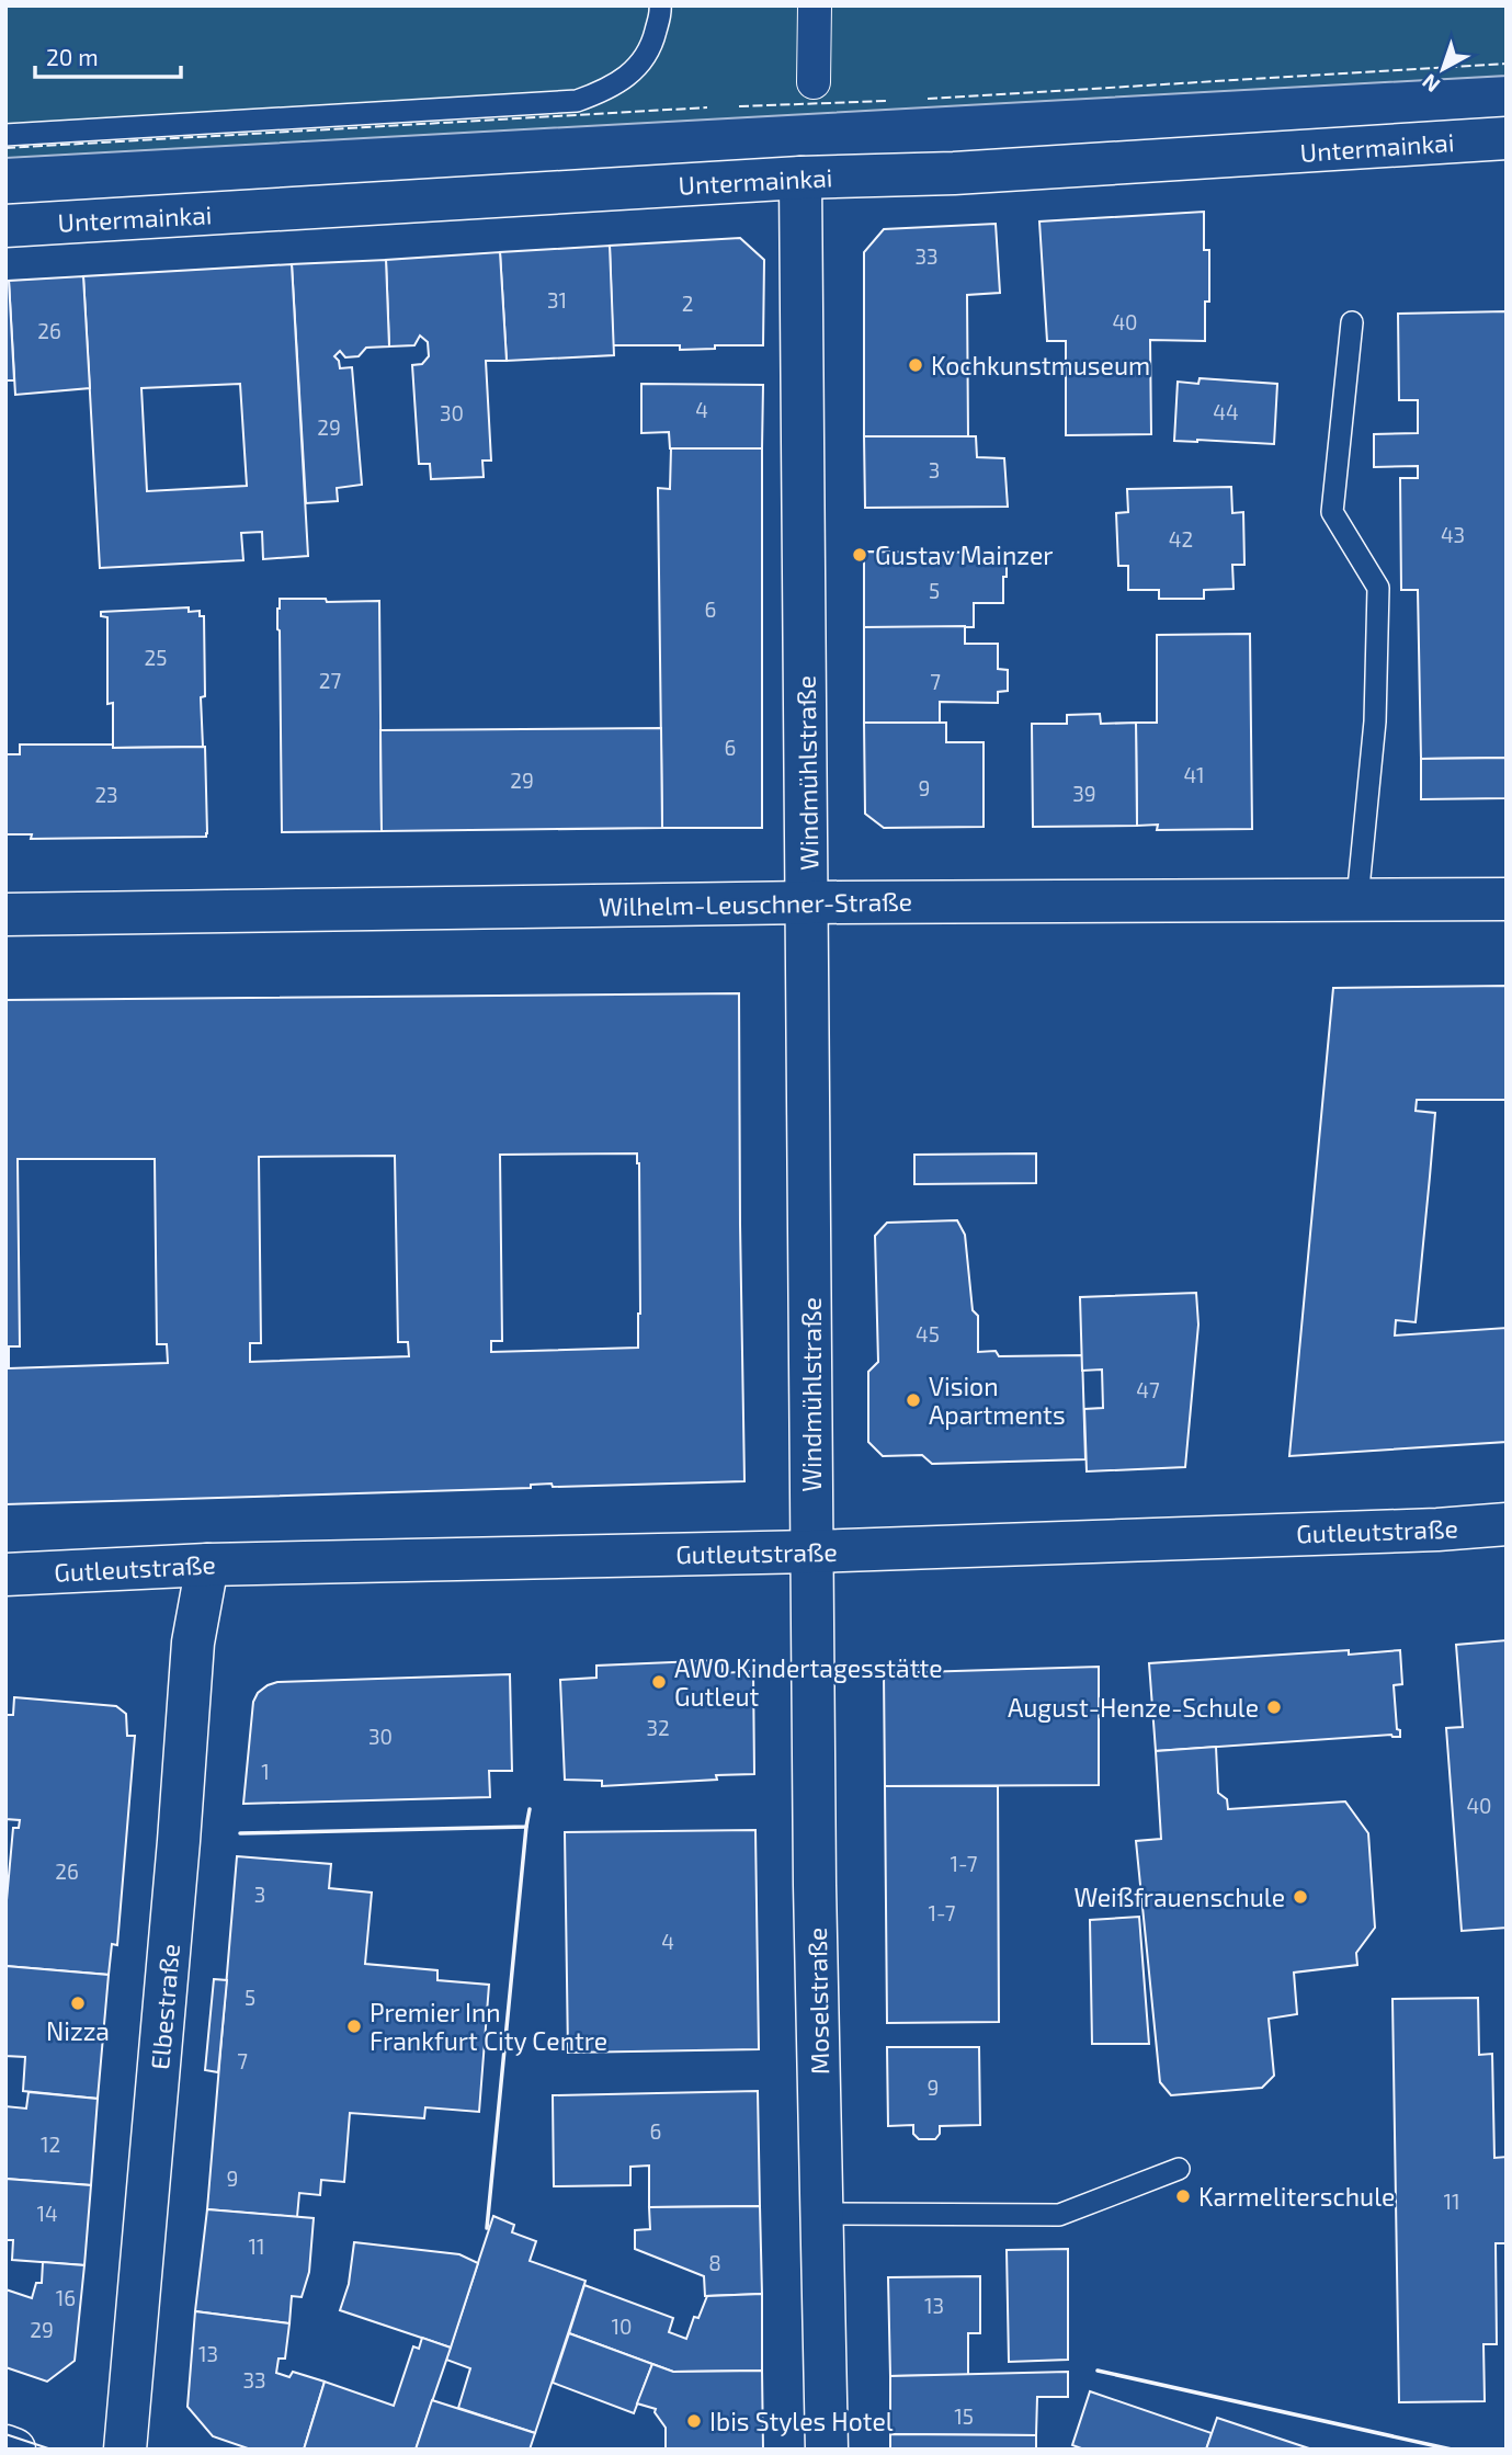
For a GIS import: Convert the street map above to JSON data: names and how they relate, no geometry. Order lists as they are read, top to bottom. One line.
{"streets":{"street":["Untermainkai","Windmühlstraße","Wilhelm-Leuschner-Straße","Gutleutstraße","Moselstraße","Elbestraße"]},"crossings":[["Untermainkai","Windmühlstraße"],["Windmühlstraße","Wilhelm-Leuschner-Straße"],["Windmühlstraße","Gutleutstraße"],["Windmühlstraße","Moselstraße"],["Gutleutstraße","Moselstraße"],["Gutleutstraße","Elbestraße"]],"places":["Kochkunstmuseum","Gustav Mainzer","Vision Apartments","AWO Kindertagesstätte Gutleut","August-Henze-Schule","Weißfrauenschule","Nizza","Premier Inn Frankfurt City Centre","Karmeliterschule","Ibis Styles Hotel"],"house_numbers":["33","31","2","40","26","4","44","30","29","3","43","42","5","6","25","27","7","6","41","29","9","39","23","45","47","32","30","1","40","1-7","26","3","1-7","4","5","7","9","6","12","9","11","14","11","8","16","13","10","29","13","33","15"],"scale_bar":"20 m","north":"bottom left"}
